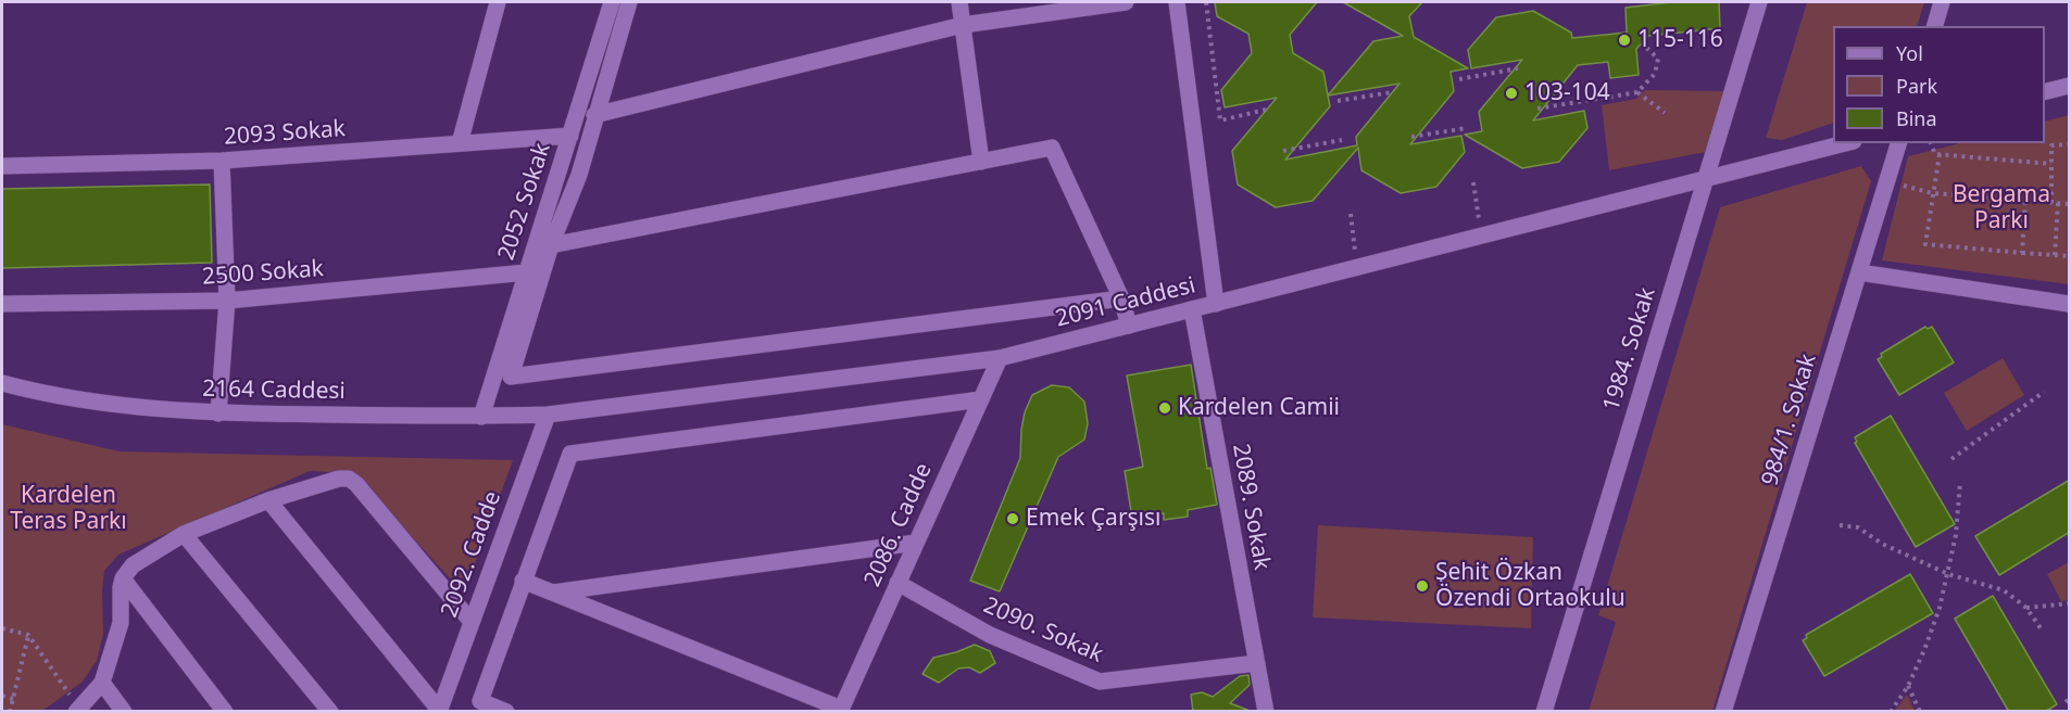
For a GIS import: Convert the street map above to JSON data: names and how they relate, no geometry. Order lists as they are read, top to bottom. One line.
{"streets":{"street":["2093 Sokak","2052 Sokak","2500 Sokak","2091 Caddesi","1984. Sokak","2164 Caddesi","984/1. Sokak","2089. Sokak","2086. Cadde","2092. Cadde","2090. Sokak"]},"crossings":[["2093 Sokak","2052 Sokak"],["2052 Sokak","2500 Sokak"],["2052 Sokak","2164 Caddesi"],["2091 Caddesi","1984. Sokak"],["2091 Caddesi","2164 Caddesi"],["2091 Caddesi","2089. Sokak"],["2091 Caddesi","2086. Cadde"],["2091 Caddesi","2092. Cadde"],["2164 Caddesi","2092. Cadde"],["2089. Sokak","2090. Sokak"],["2086. Cadde","2090. Sokak"]],"parks":["Bergama Parkı","Kardelen Teras Parkı"],"places":["115-116","103-104","Kardelen Camii","Emek Çarşısı","Şehit Özkan Özendi Ortaokulu"],"legend":["Yol","Park","Bina"]}
